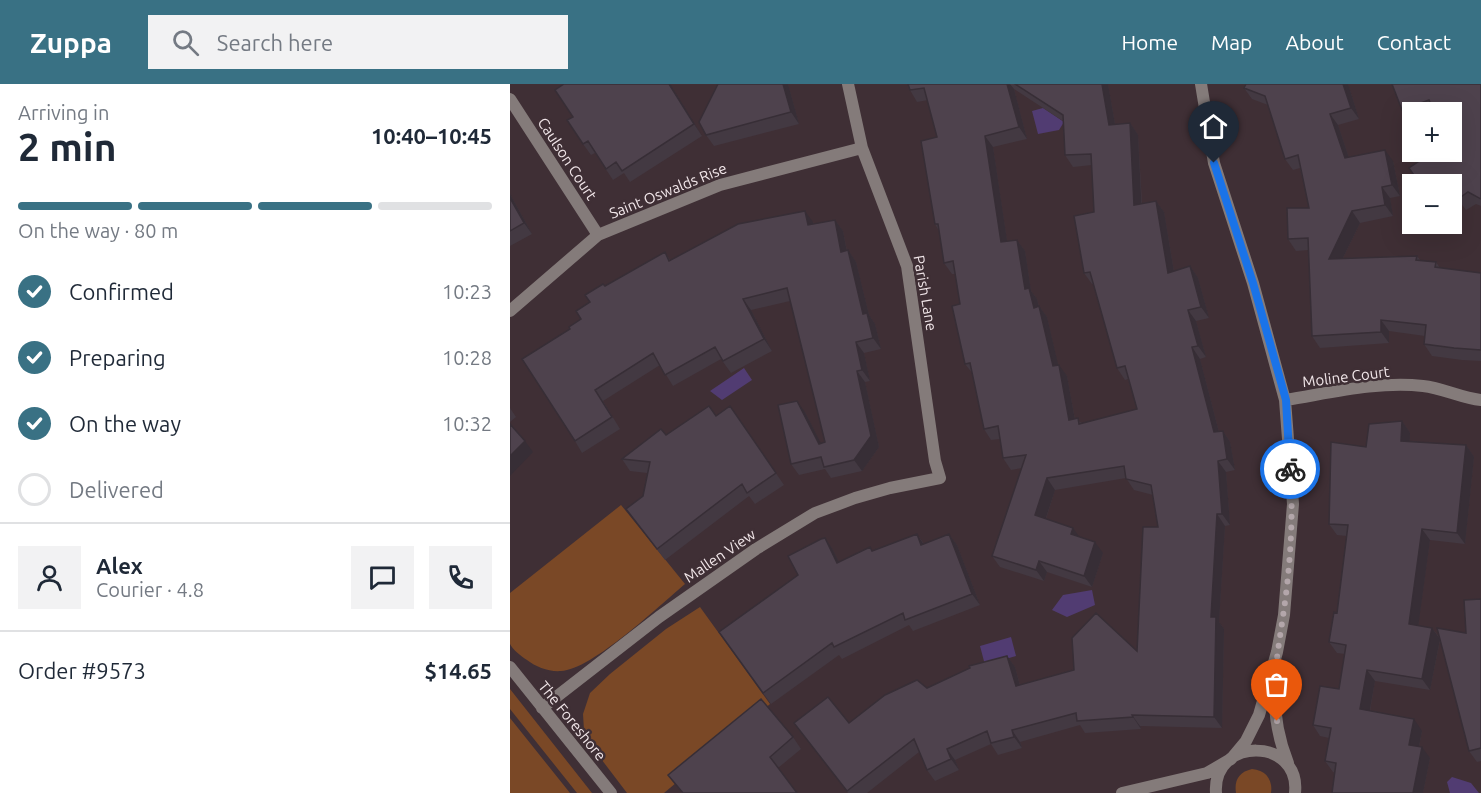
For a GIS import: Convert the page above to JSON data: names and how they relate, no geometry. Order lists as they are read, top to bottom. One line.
{"streets":{"street":["Caulson Court","Saint Oswalds Rise","Parish Lane","Moline Court","Mallen View","The Foreshore"]},"crossings":[["Caulson Court","Saint Oswalds Rise"],["Saint Oswalds Rise","Parish Lane"],["Parish Lane","Mallen View"],["Mallen View","The Foreshore"]],"page":{"header":"Zuppa","search":"Search here","nav":["Home","Map","About","Contact"],"heading":["2 min","Arriving in","10:40–10:45"],"panel":["Alex","Courier · 4.8","Order #9573","$14.65"],"map_buttons":["+","−"],"bar":"On the way · 80 m","list":[["Confirmed","10:23"],["Preparing","10:28"],["On the way","10:32"],"Delivered"]}}
